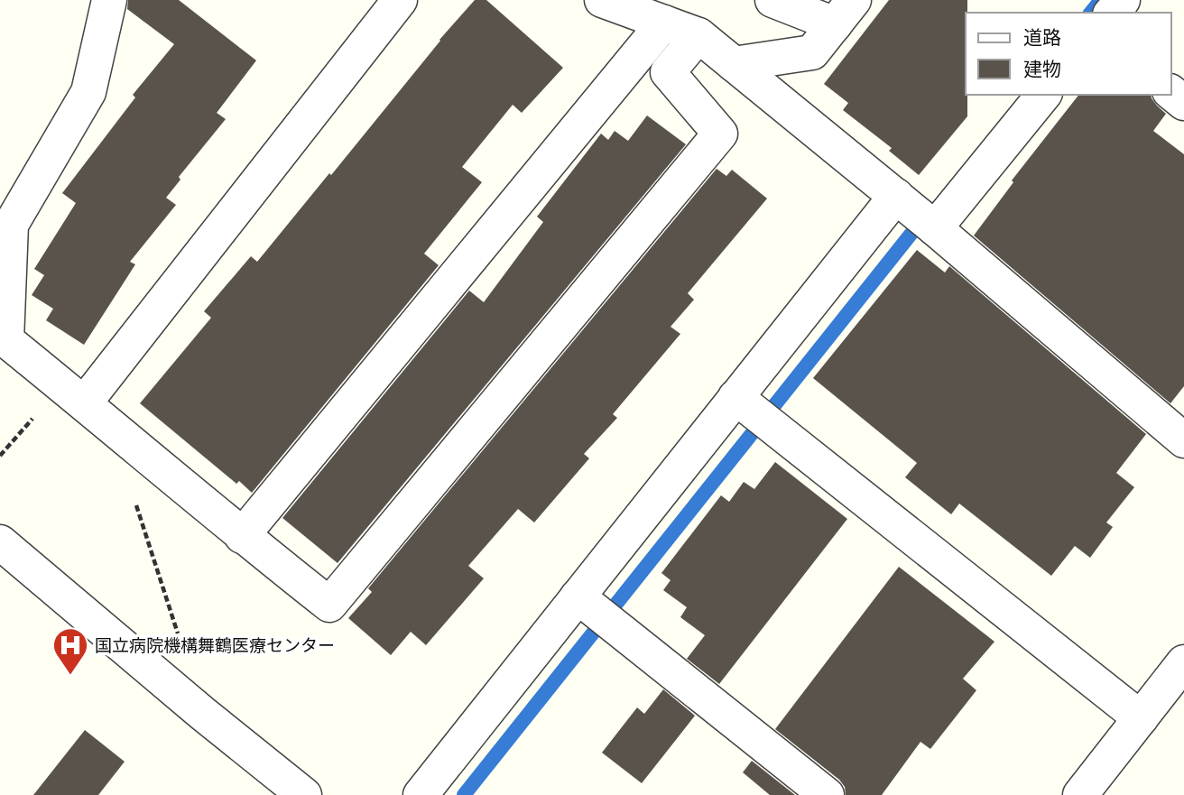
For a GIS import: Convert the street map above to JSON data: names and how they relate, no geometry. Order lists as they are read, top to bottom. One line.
{"places":{"hospital":["国立病院機構舞鶴医療センター"]},"legend":["道路","建物"]}
